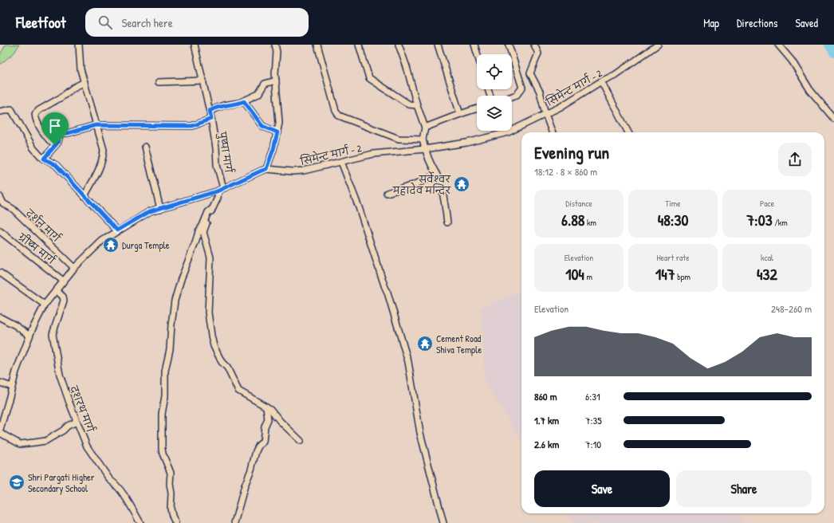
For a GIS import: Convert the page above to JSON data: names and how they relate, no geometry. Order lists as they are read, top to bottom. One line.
{"streets":{"street":["सिमेन्ट मार्ग - 2","पुष्पा मार्ग","दर्शन मार्ग","ग्रीष्म मार्ग","दशरथ मार्ग"]},"crossings":[["सिमेन्ट मार्ग - 2","पुष्पा मार्ग"],["सिमेन्ट मार्ग - 2","दर्शन मार्ग"],["सिमेन्ट मार्ग - 2","ग्रीष्म मार्ग"],["सिमेन्ट मार्ग - 2","दशरथ मार्ग"]],"places":{"temple":["सर्वेश्वर महादेव मन्दिर","Durga Temple","Cement Road Shiva Temple"],"school or university":["Shri Pargati Higher Secondary School"]},"page":{"header":"Fleetfoot","search":"Search here","nav":["Map","Directions","Saved"],"heading":["Evening run","18:12 · 8 × 860 m"],"stats":[["Distance","6.88 km"],["Time","48:30"],["Pace","7:03 /km"],["Elevation","104 m"],["Heart rate","147 bpm"],["kcal","432"]],"chart":["Elevation","248–260 m"],"list":[{"name":"860 m","note":"6:31"},{"name":"1.7 km","note":"7:35"},{"name":"2.6 km","note":"7:10"}],"buttons":["Save","Share"]}}
